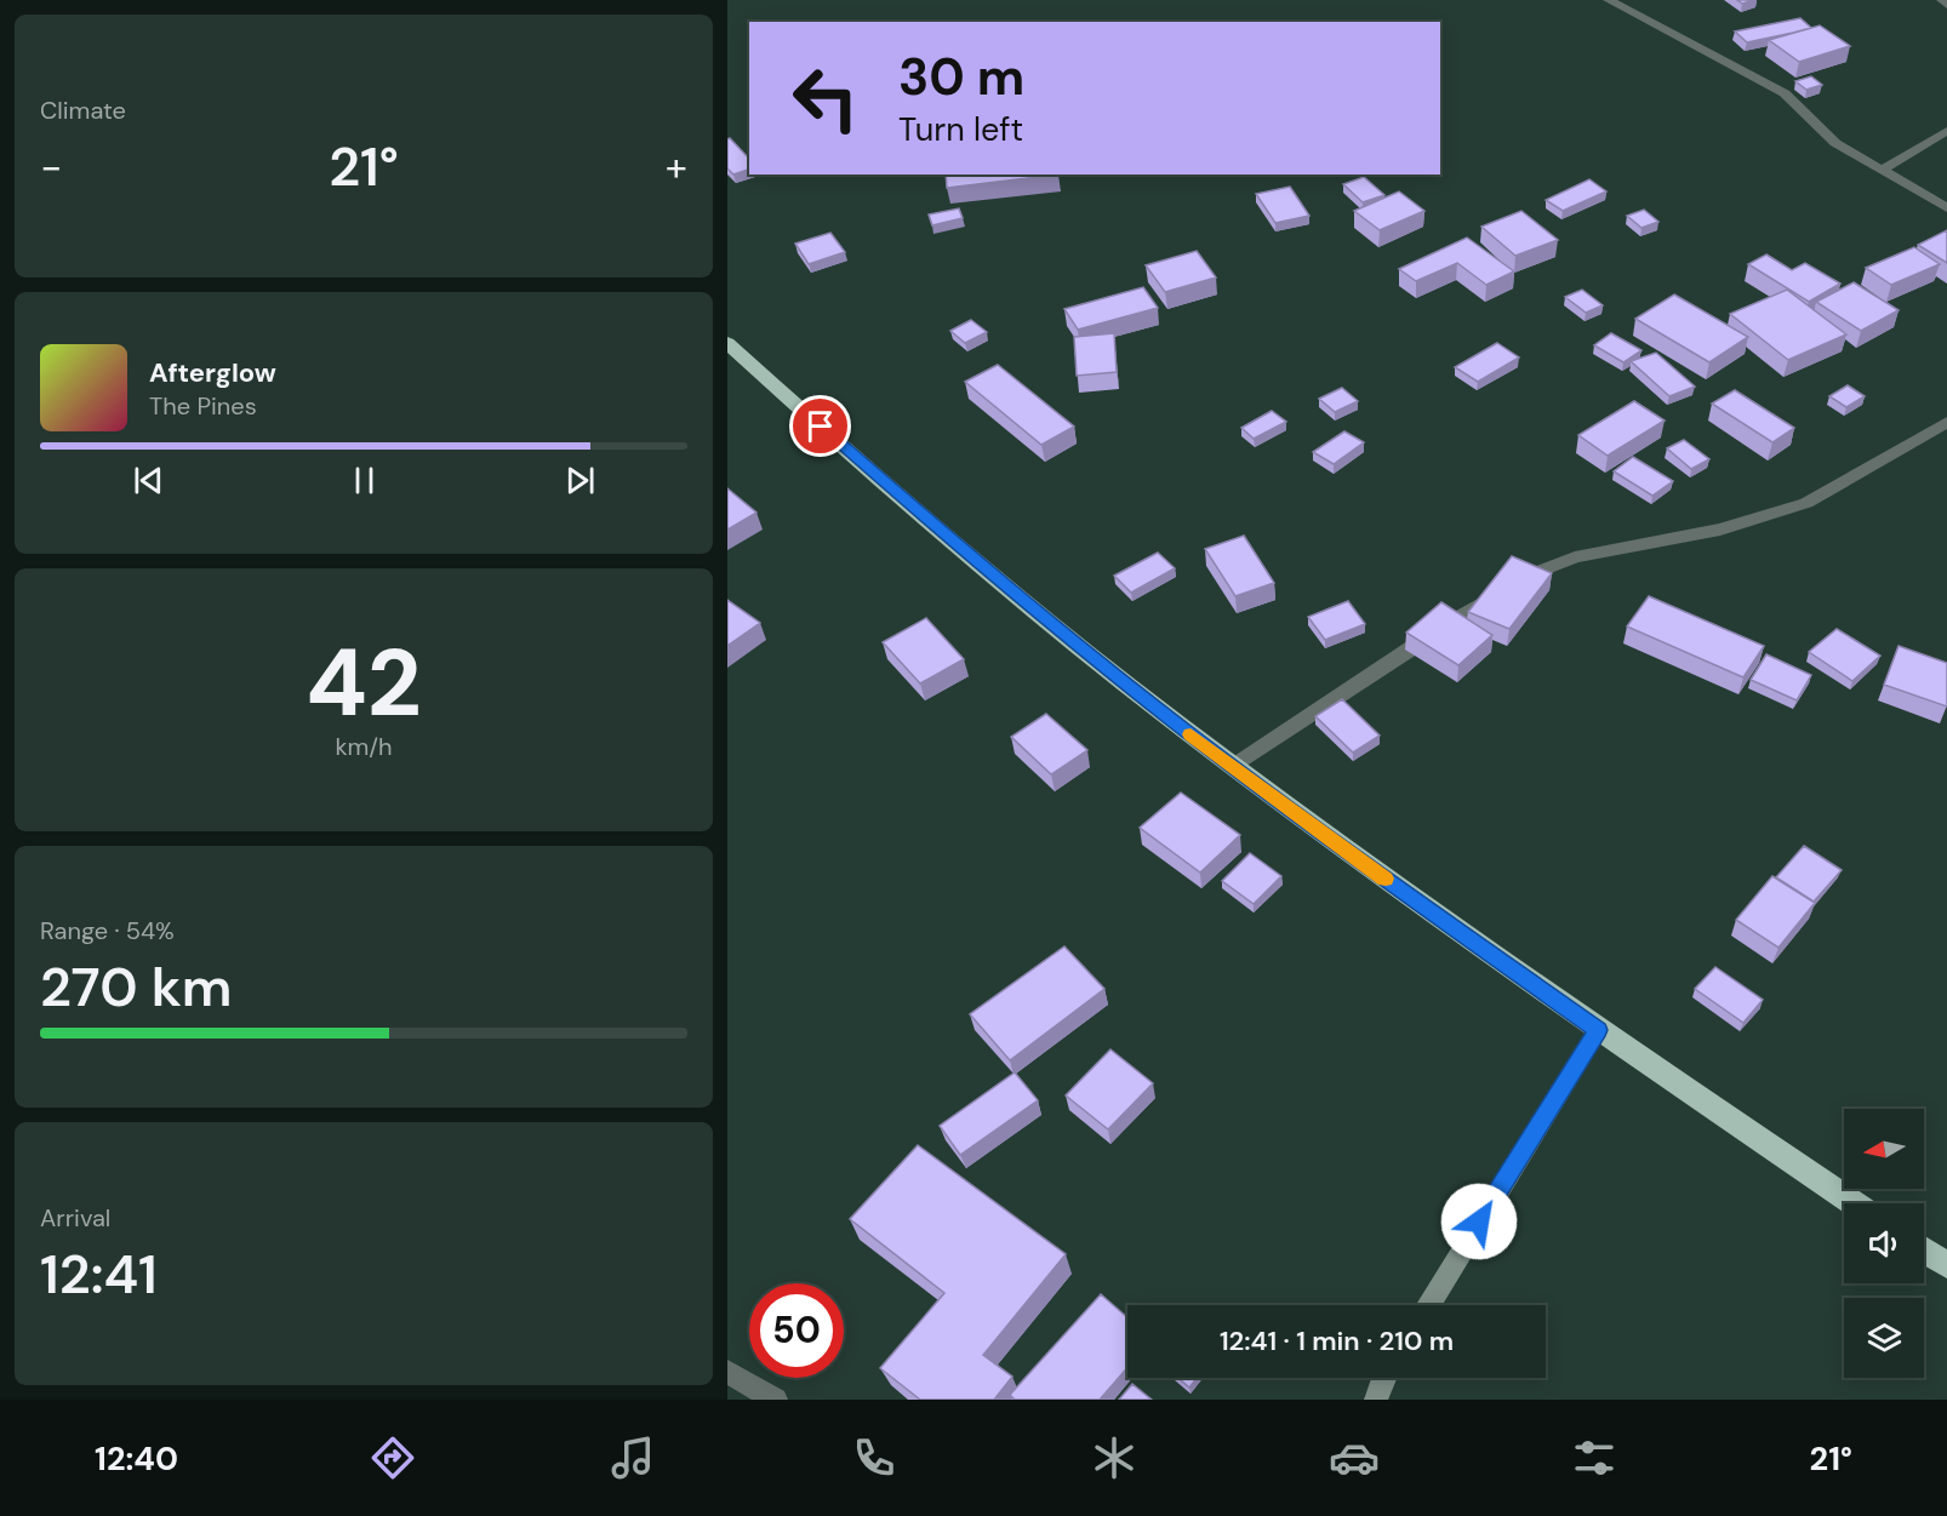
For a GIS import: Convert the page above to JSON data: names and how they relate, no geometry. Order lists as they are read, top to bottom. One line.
{"north":"left","page":{"tile":["Climate",["42","km/h"],["Range · 54%","270 km"],["Arrival","12:41"]],"turn":["30 m","Turn left"],"heat":["−","21°","+"],"song":["Afterglow","The Pines"],"limit":"50","trip":"12:41 · 1 min · 210 m","tabs":["12:40","21°"]}}
